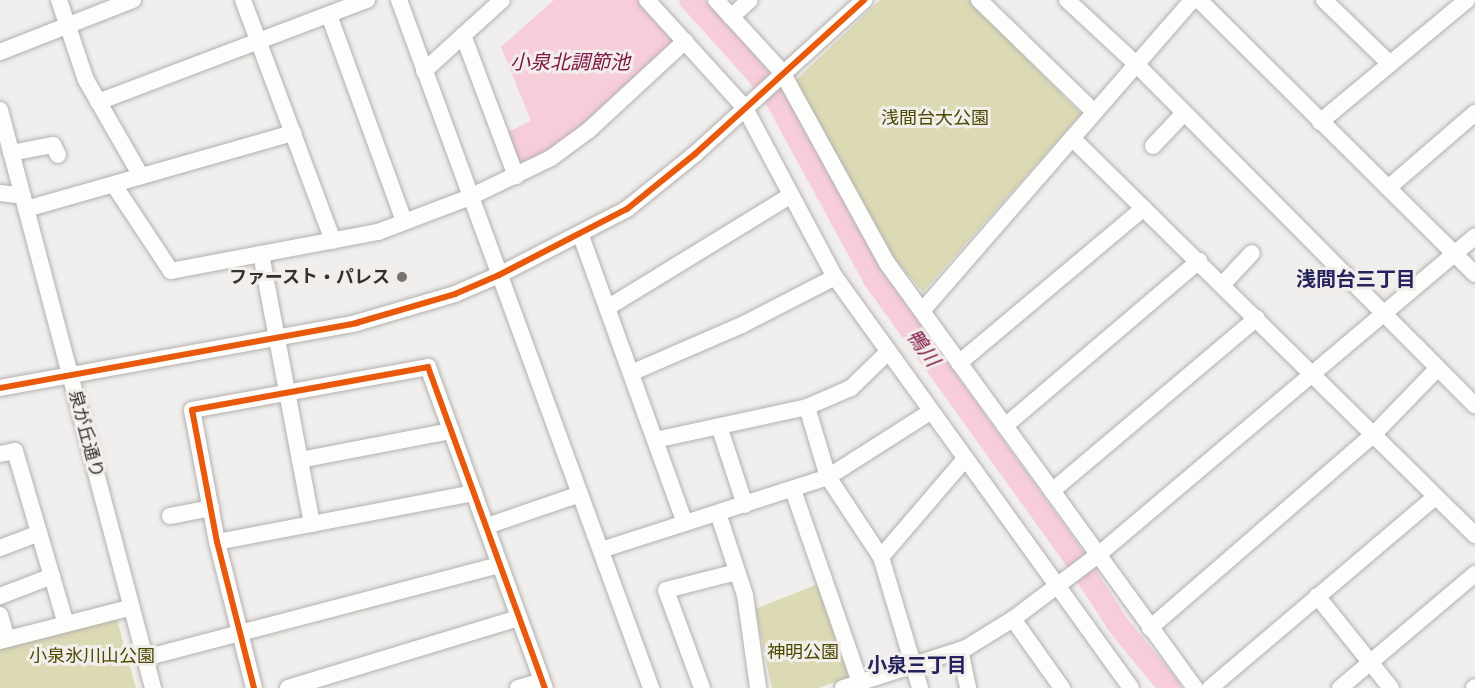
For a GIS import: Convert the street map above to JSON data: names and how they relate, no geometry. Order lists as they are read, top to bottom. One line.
{"streets":{"street":["泉が丘通り"]},"districts":["浅間台三丁目","小泉三丁目"],"water":["小泉北調節池","鴨川"],"parks":["浅間台大公園","神明公園","小泉氷川山公園"],"places":["ファースト・パレス"]}
